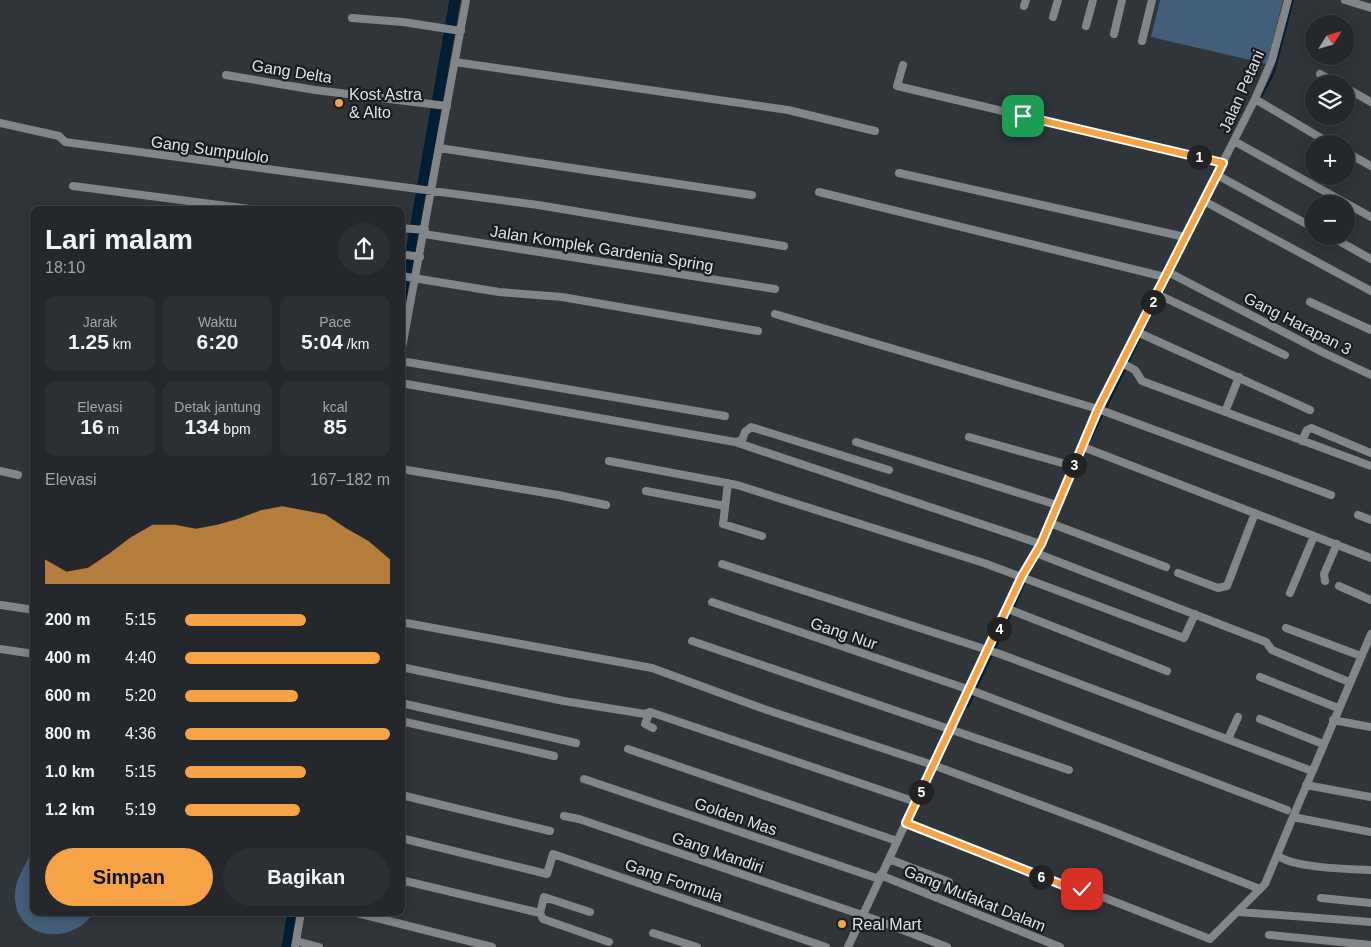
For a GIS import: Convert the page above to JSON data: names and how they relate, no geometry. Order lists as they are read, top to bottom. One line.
{"streets":{"street":["Gang Delta","Jalan Petani","Gang Sumpulolo","Jalan Komplek Gardenia Spring","Gang Harapan 3","Gang Nur","Golden Mas","Gang Mandiri","Gang Formula","Gang Mufakat Dalam"]},"crossings":[["Jalan Petani","Gang Harapan 3"],["Jalan Petani","Gang Nur"],["Jalan Petani","Golden Mas"],["Jalan Petani","Gang Mandiri"],["Jalan Petani","Gang Mufakat Dalam"],["Golden Mas","Gang Mufakat Dalam"]],"places":["Kost Astra & Alto","Real Mart"],"north":"top right","page":{"map_buttons":["+","−"],"pins":["1","2","3","4","5","6"],"heading":["Lari malam","18:10"],"stats":[["Jarak","1.25 km"],["Waktu","6:20"],["Pace","5:04 /km"],["Elevasi","16 m"],["Detak jantung","134 bpm"],["kcal","85"]],"chart":["Elevasi","167–182 m"],"list":[{"name":"200 m","note":"5:15"},{"name":"400 m","note":"4:40"},{"name":"600 m","note":"5:20"},{"name":"800 m","note":"4:36"},{"name":"1.0 km","note":"5:15"},{"name":"1.2 km","note":"5:19"}],"buttons":["Simpan","Bagikan"]}}
